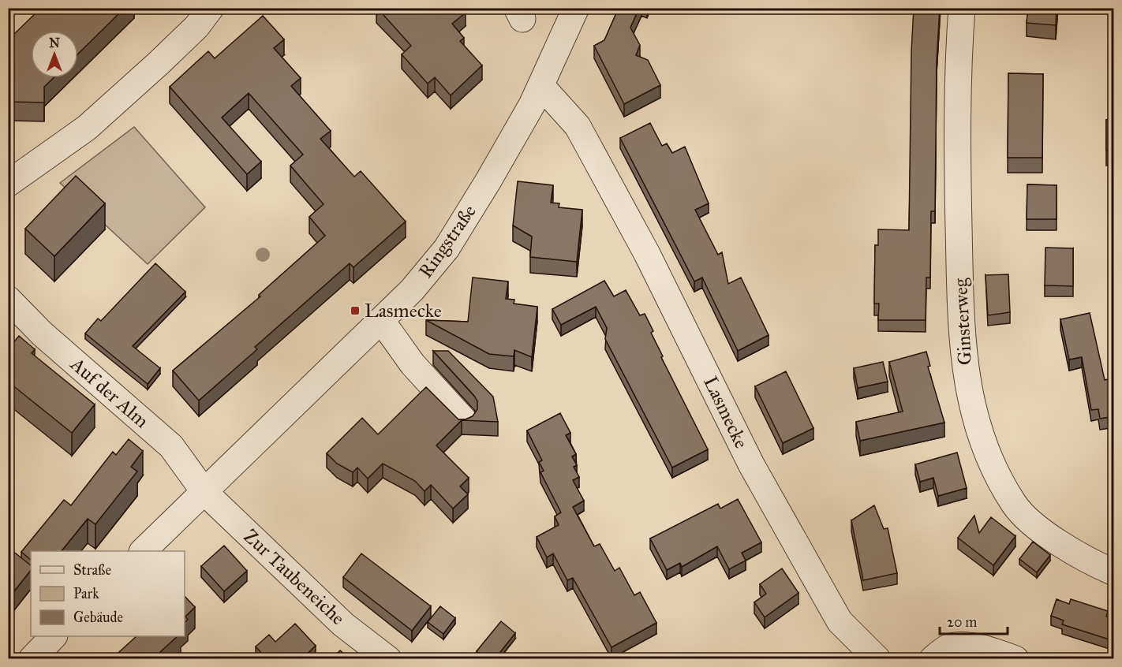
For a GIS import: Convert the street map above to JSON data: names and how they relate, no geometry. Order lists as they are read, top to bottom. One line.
{"streets":{"street":["Ringstraße","Ginsterweg","Auf der Alm","Lasmecke","Zur Taubeneiche"]},"crossings":[["Ringstraße","Auf der Alm"],["Ringstraße","Lasmecke"],["Ringstraße","Zur Taubeneiche"],["Auf der Alm","Zur Taubeneiche"]],"places":{"transit":["Lasmecke"]},"legend":["Straße","Park","Gebäude"],"scale_bar":"20 m","north":"top"}
